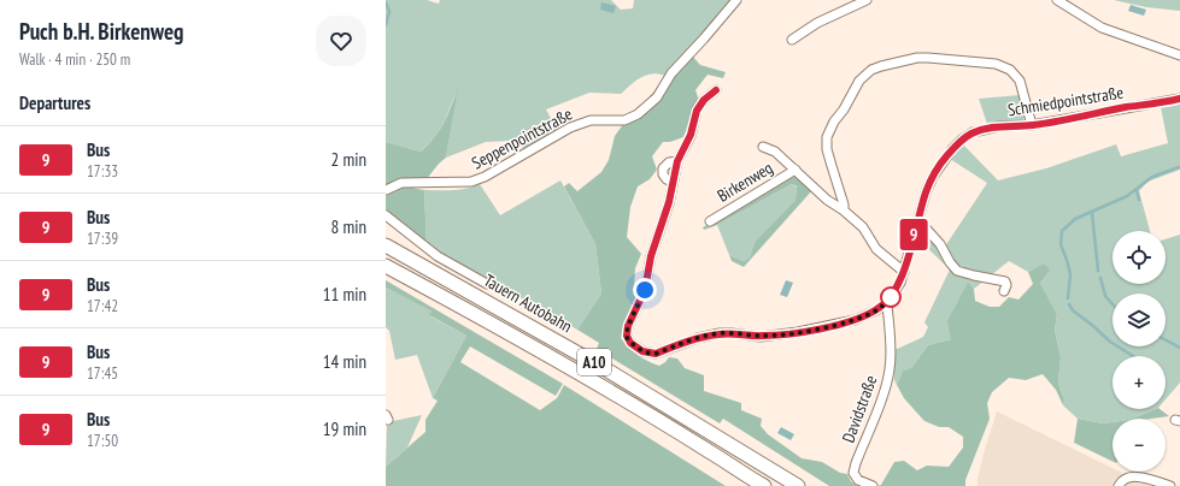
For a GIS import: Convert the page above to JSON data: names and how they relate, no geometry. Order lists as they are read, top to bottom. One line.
{"streets":{"highway":["Tauern Autobahn","A10"],"street":["Schmiedpointstraße","Seppenpointstraße","Birkenweg","Davidstraße"]},"crossings":[["Schmiedpointstraße","Birkenweg"],["Schmiedpointstraße","Davidstraße"]],"lines":["bus line 9"],"page":{"heading":[["Puch b.H. Birkenweg","Walk · 4 min · 250 m"],"Departures"],"on_map":"9","list":[{"mark":"9","name":"Bus","note":"17:33","value":"2 min"},{"mark":"9","name":"Bus","note":"17:39","value":"8 min"},{"mark":"9","name":"Bus","note":"17:42","value":"11 min"},{"mark":"9","name":"Bus","note":"17:45","value":"14 min"},{"mark":"9","name":"Bus","note":"17:50","value":"19 min"}],"map_buttons":["+","−"]}}
